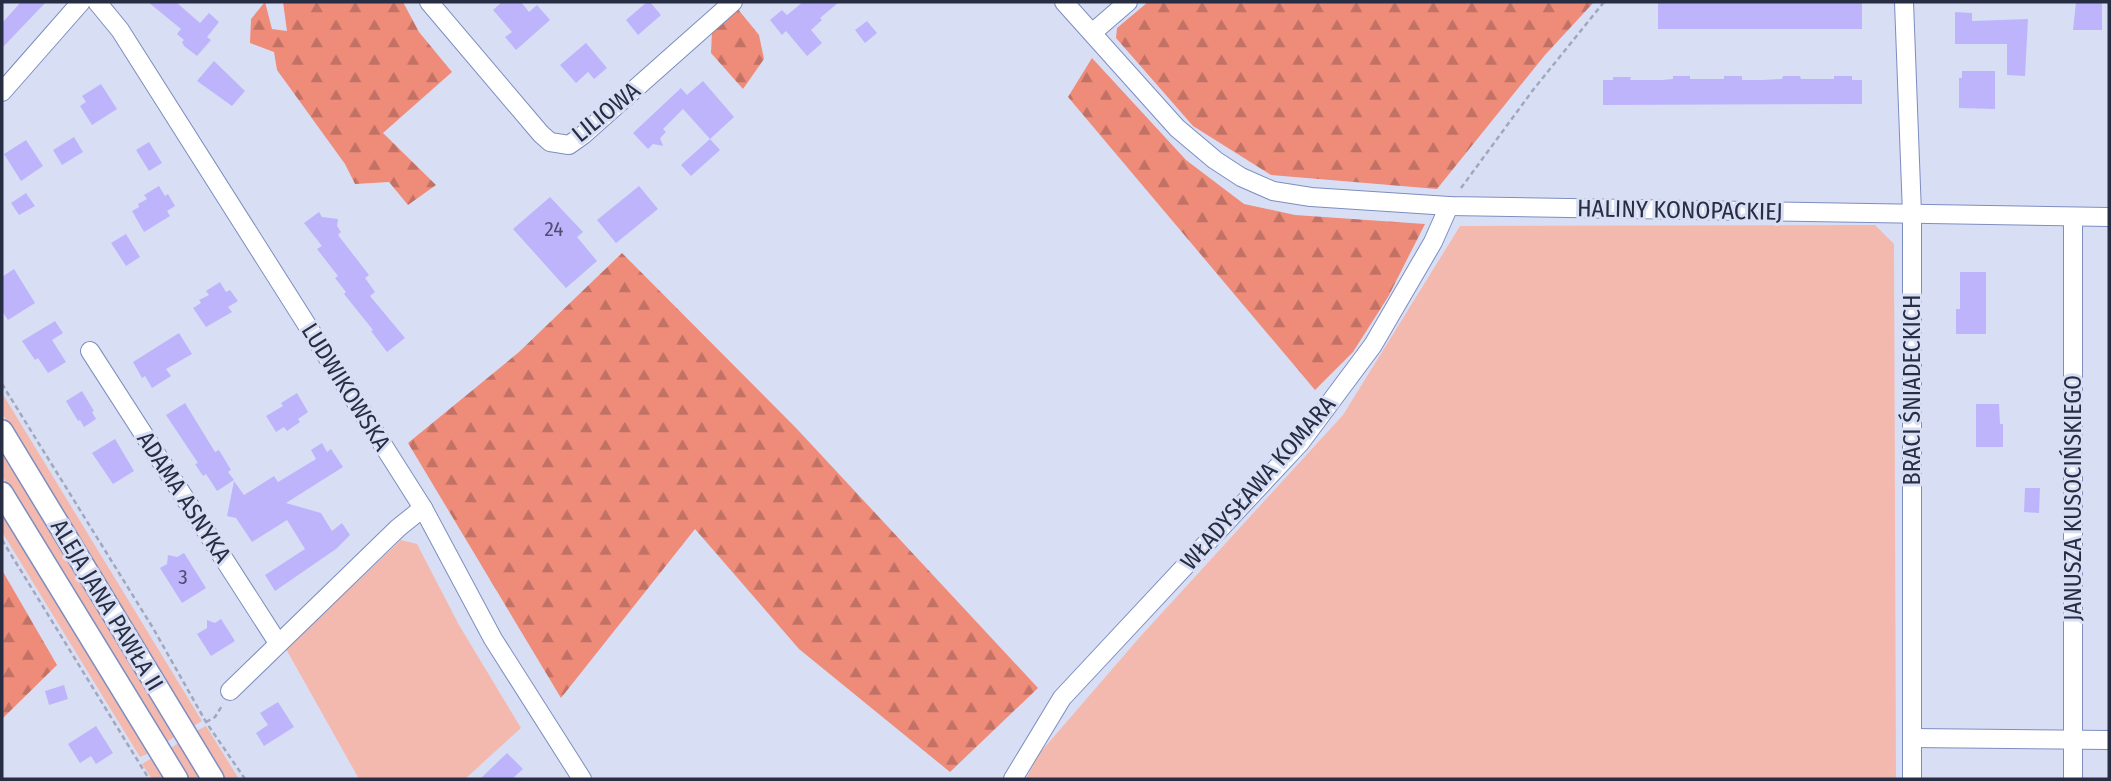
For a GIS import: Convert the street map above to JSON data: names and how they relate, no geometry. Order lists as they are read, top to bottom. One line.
{"streets":{"street":["LILIOWA","HALINY KONOPACKIEJ","LUDWIKOWSKA","BRACI ŚNIADECKICH","WŁADYSŁAWA KOMARA","ADAMA ASNYKA","JANUSZA KUSOCIŃSKIEGO","ALEJA JANA PAWŁA II"]},"crossings":[["HALINY KONOPACKIEJ","BRACI ŚNIADECKICH"],["HALINY KONOPACKIEJ","WŁADYSŁAWA KOMARA"],["HALINY KONOPACKIEJ","JANUSZA KUSOCIŃSKIEGO"]],"house_numbers":["24","3"]}
